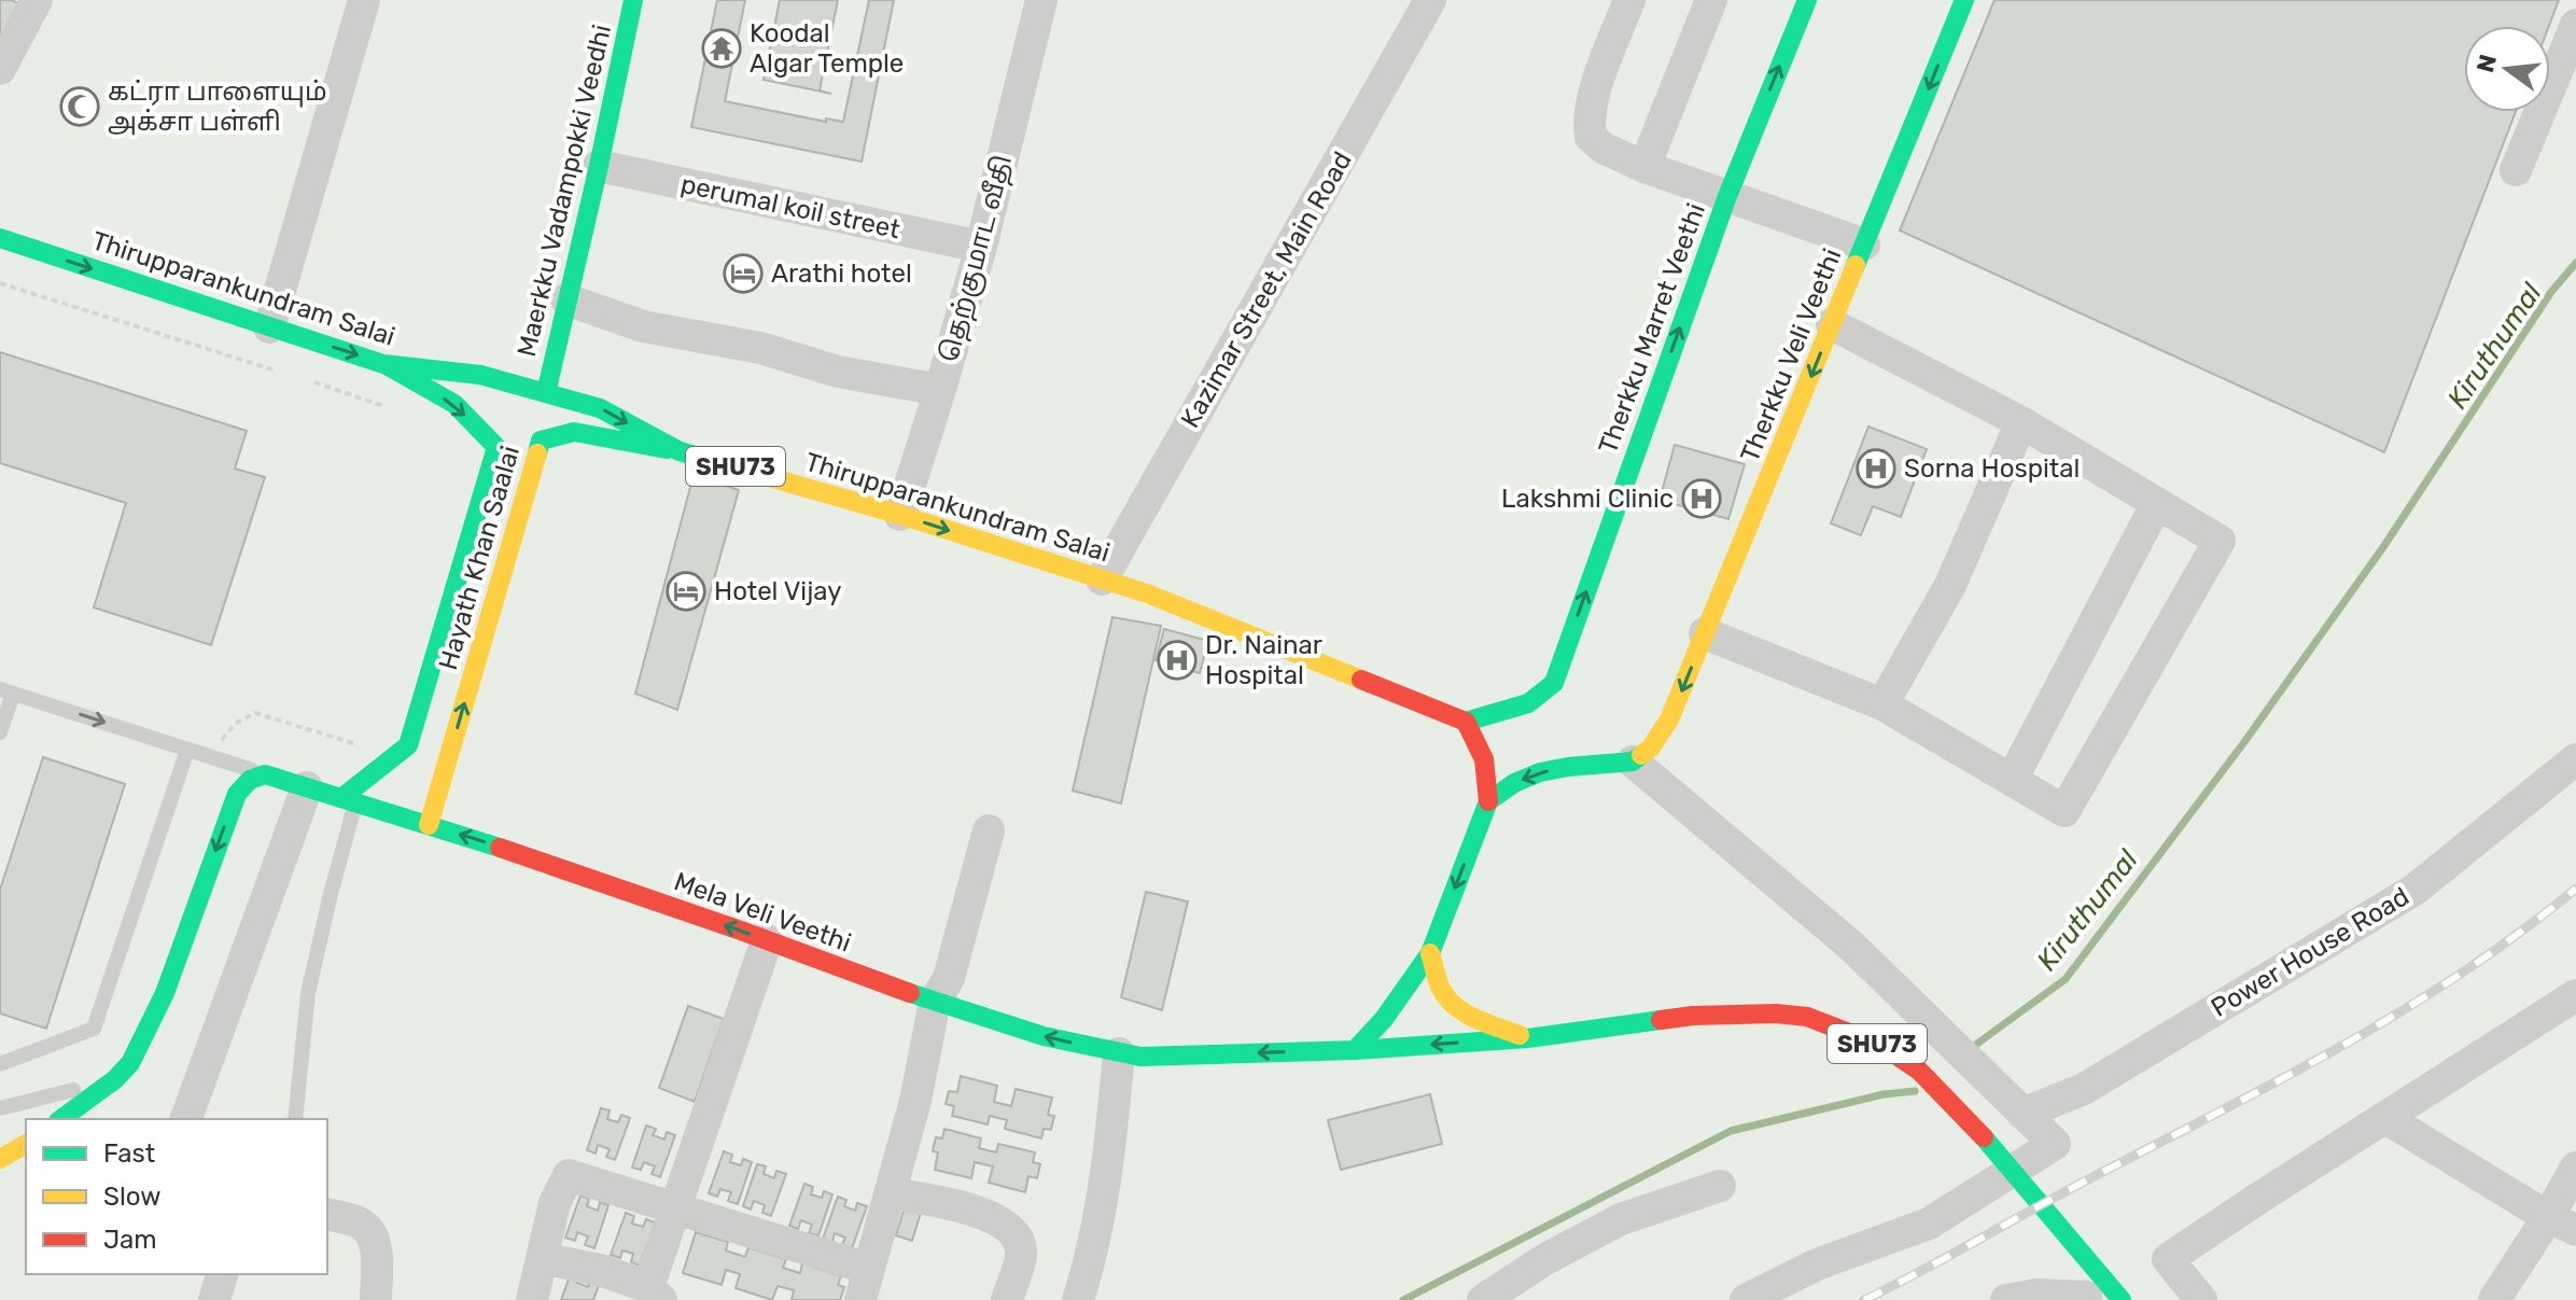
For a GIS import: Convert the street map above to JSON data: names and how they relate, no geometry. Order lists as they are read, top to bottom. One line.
{"streets":{"main road":["Maerkku Vadampokki Veedhi","Thirupparankundram Salai","Therkku Marret Veethi","Therkku Veli Veethi","SHU73","Hayath Khan Saalai","Mela Veli Veethi"],"street":["perumal koil street","தெற்குமாட வீதி","Kazimar Street, Main Road","Power House Road"]},"crossings":[["Maerkku Vadampokki Veedhi","perumal koil street"],["Maerkku Vadampokki Veedhi","Thirupparankundram Salai"],["perumal koil street","தெற்குமாட வீதி"],["தெற்குமாட வீதி","Thirupparankundram Salai"],["Thirupparankundram Salai","Kazimar Street, Main Road"],["Thirupparankundram Salai","Hayath Khan Saalai"],["SHU73","Mela Veli Veethi"],["Hayath Khan Saalai","Mela Veli Veethi"]],"one_way":["Thirupparankundram Salai","Therkku Marret Veethi","Therkku Veli Veethi"],"water":["Kiruthumal"],"places":{"temple":["Koodal Algar Temple"],"mosque":["கட்ரா பாளையும் அக்சா பள்ளி"],"hotel":["Arathi hotel","Hotel Vijay"],"hospital":["Sorna Hospital","Lakshmi Clinic","Dr. Nainar Hospital"]},"legend":["Fast","Slow","Jam"],"north":"left"}
